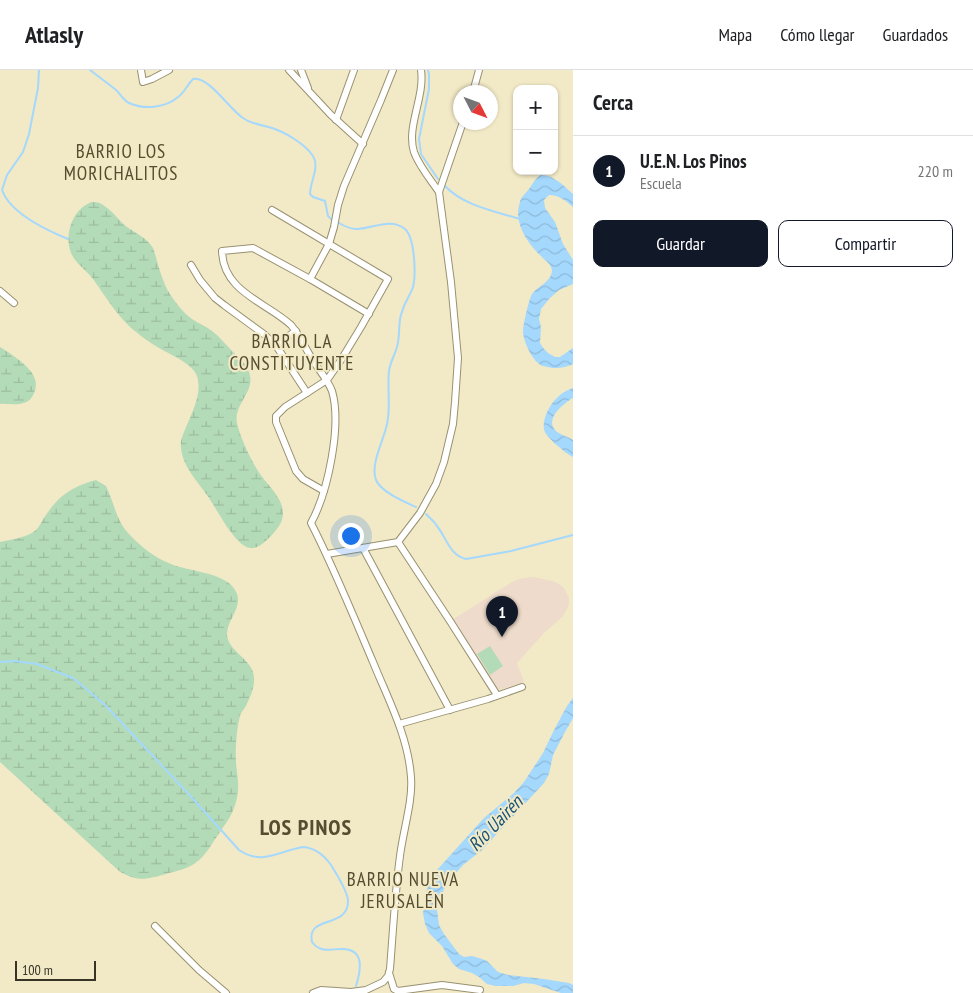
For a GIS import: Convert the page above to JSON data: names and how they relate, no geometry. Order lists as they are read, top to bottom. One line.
{"districts":["BARRIO LOS MORICHALITOS","BARRIO LA CONSTITUYENTE","LOS PINOS","BARRIO NUEVA JERUSALÉN"],"water":["Río Uairén"],"scale_bar":"100 m","north":"bottom right","page":{"header":"Atlasly","nav":["Mapa","Cómo llegar","Guardados"],"heading":"Cerca","map_buttons":["+","−"],"list":[{"mark":"1","name":"U.E.N. Los Pinos","note":"Escuela","value":"220 m"}],"buttons":["Guardar","Compartir"],"pins":"1","scale":"100 m"}}
